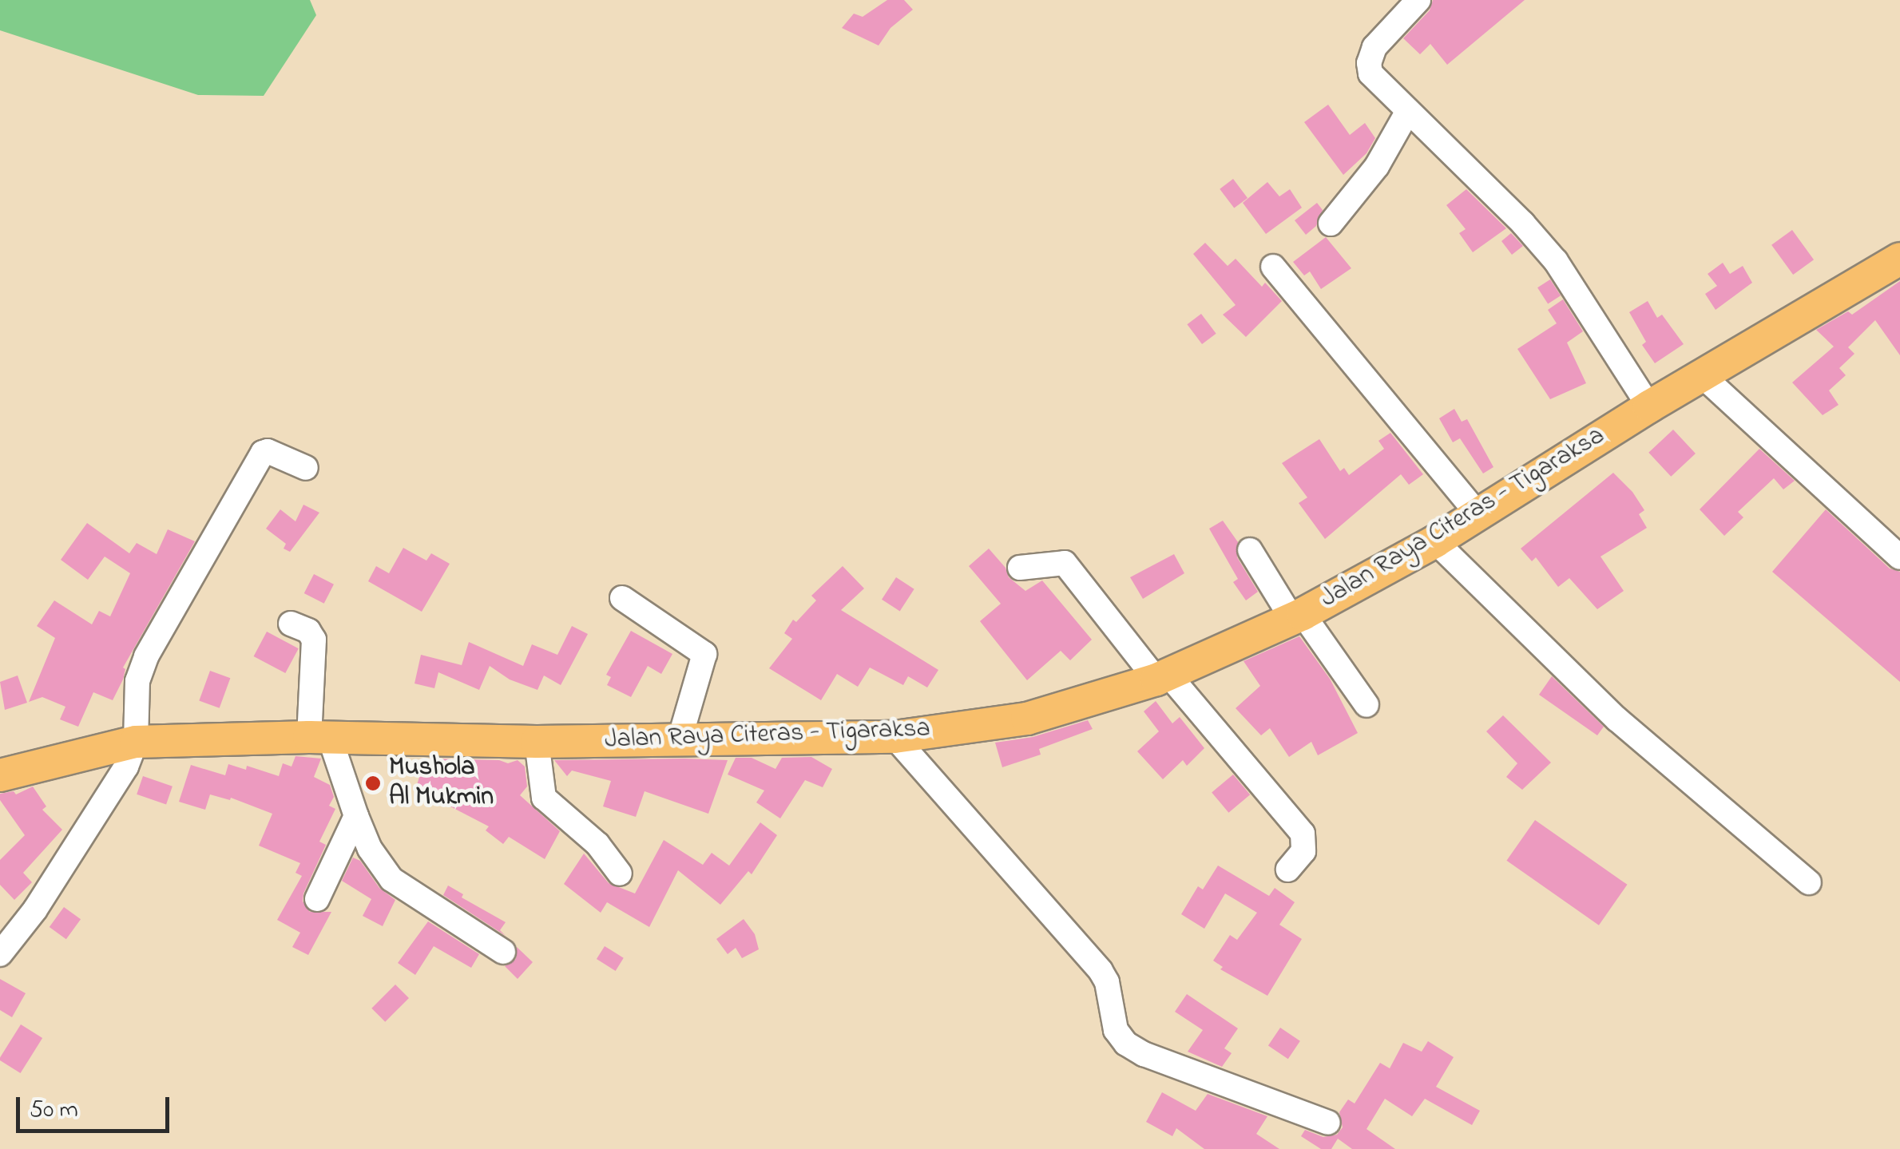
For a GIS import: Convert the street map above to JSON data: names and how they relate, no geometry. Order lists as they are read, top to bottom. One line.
{"streets":{"main road":["Jalan Raya Citeras - Tigaraksa"]},"places":["Mushola Al Mukmin"],"scale_bar":"50 m"}
